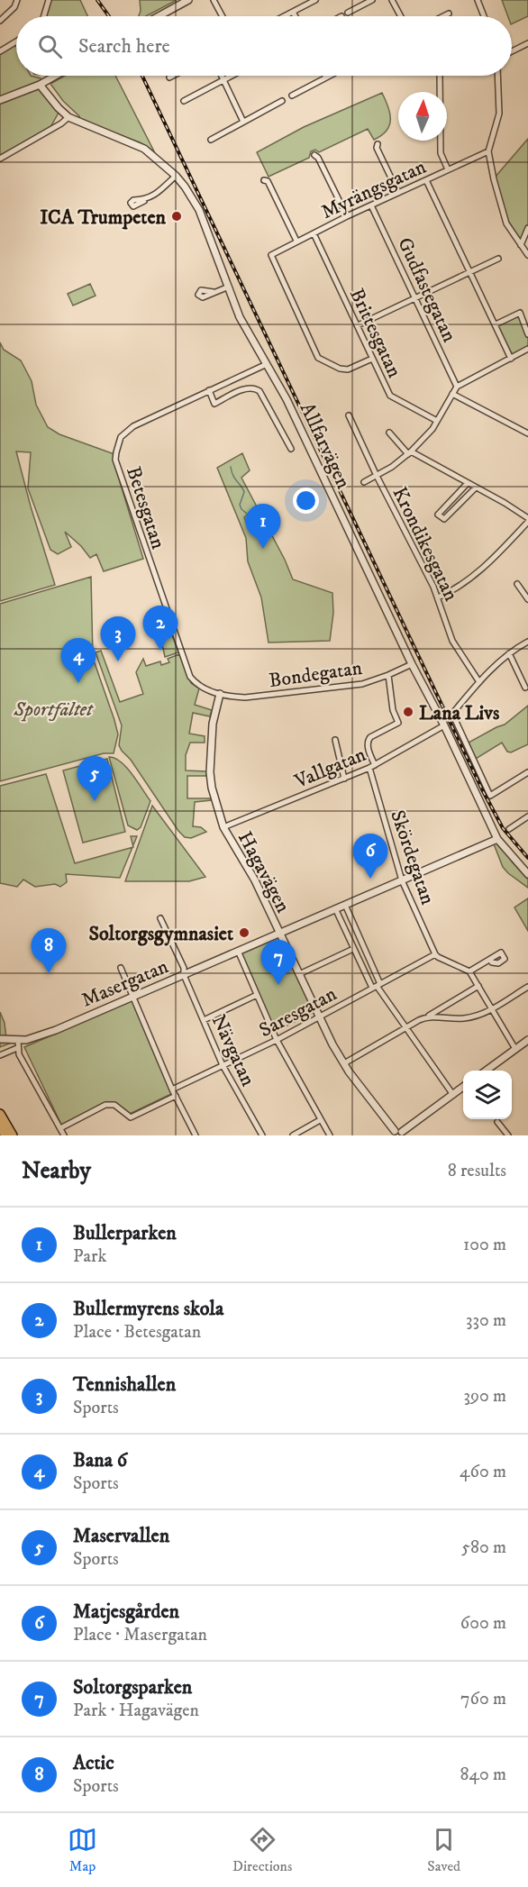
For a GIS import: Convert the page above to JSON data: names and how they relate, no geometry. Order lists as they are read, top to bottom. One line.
{"streets":{"street":["Myrängsgatan","Gudfastegatan","Brittesgatan","Allfarvägen","Betesgatan","Krondikesgatan","Bondegatan","Vallgatan","Skördegatan","Hagavägen","Masergatan","Saresgatan","Nävgatan"]},"crossings":[["Myrängsgatan","Gudfastegatan"],["Myrängsgatan","Brittesgatan"],["Allfarvägen","Betesgatan"],["Allfarvägen","Bondegatan"],["Allfarvägen","Vallgatan"],["Allfarvägen","Masergatan"],["Betesgatan","Bondegatan"],["Betesgatan","Hagavägen"],["Bondegatan","Skördegatan"],["Bondegatan","Hagavägen"],["Vallgatan","Skördegatan"],["Vallgatan","Hagavägen"],["Skördegatan","Masergatan"],["Skördegatan","Saresgatan"],["Hagavägen","Masergatan"],["Hagavägen","Saresgatan"],["Masergatan","Nävgatan"],["Saresgatan","Nävgatan"]],"parks":["Sportfältet"],"places":["ICA Trumpeten","Lana Livs","Soltorgsgymnasiet"],"north":"top","page":{"search":"Search here","pins":["1","2","3","4","5","6","8","7"],"heading":["Nearby","8 results"],"list":[{"mark":"1","name":"Bullerparken","note":"Park","value":"100 m"},{"mark":"2","name":"Bullermyrens skola","note":"Place · Betesgatan","value":"330 m"},{"mark":"3","name":"Tennishallen","note":"Sports","value":"390 m"},{"mark":"4","name":"Bana 6","note":"Sports","value":"460 m"},{"mark":"5","name":"Maservallen","note":"Sports","value":"580 m"},{"mark":"6","name":"Matjesgården","note":"Place · Masergatan","value":"600 m"},{"mark":"7","name":"Soltorgsparken","note":"Park · Hagavägen","value":"760 m"},{"mark":"8","name":"Actic","note":"Sports","value":"840 m"}],"nav":["Map","Directions","Saved"]}}
